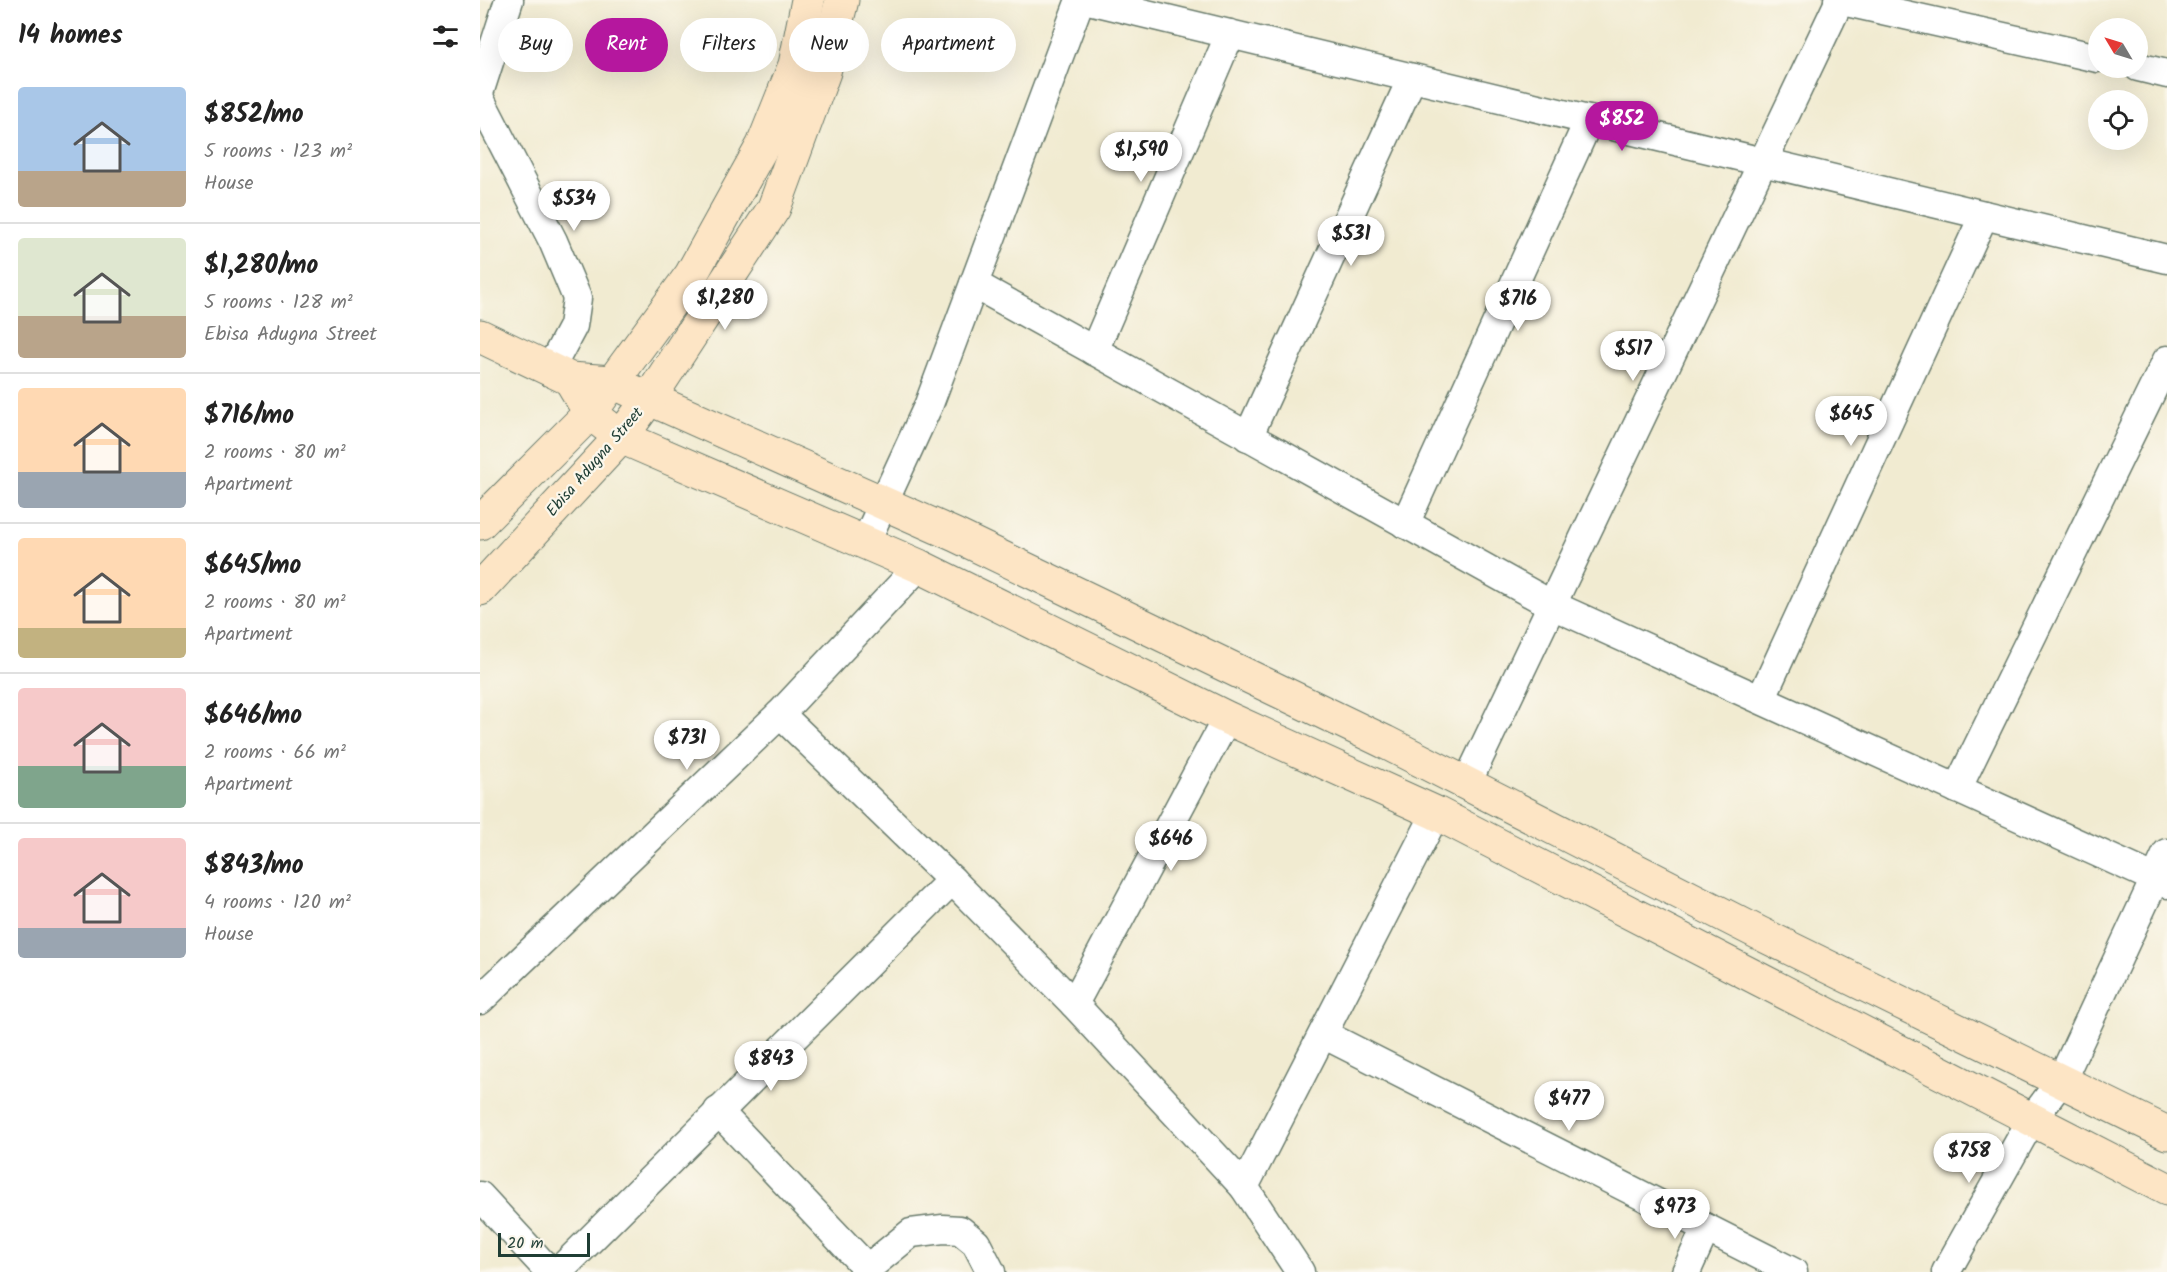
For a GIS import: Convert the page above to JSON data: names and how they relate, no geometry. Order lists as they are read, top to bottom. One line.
{"streets":{"street":["Ebisa Adugna Street"]},"scale_bar":"20 m","north":"top left","page":{"heading":"14 homes","chip":["Buy","Rent","Filters","New","Apartment"],"list":[{"name":"$852/mo","note":"5 rooms · 123 m² · House"},{"name":"$1,280/mo","note":"5 rooms · 128 m² · Ebisa Adugna Street"},{"name":"$716/mo","note":"2 rooms · 80 m² · Apartment"},{"name":"$645/mo","note":"2 rooms · 80 m² · Apartment"},{"name":"$646/mo","note":"2 rooms · 66 m² · Apartment"},{"name":"$843/mo","note":"4 rooms · 120 m² · House"}],"price":["$852","$1,590","$534","$531","$1,280","$716","$517","$645","$731","$646","$843","$477","$758","$973"],"scale":"20 m"}}
